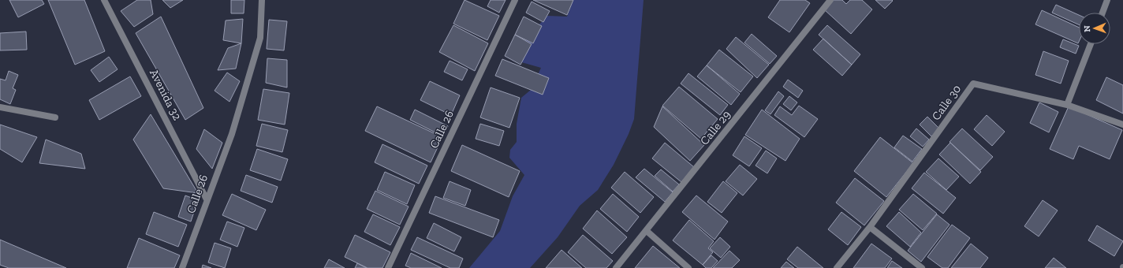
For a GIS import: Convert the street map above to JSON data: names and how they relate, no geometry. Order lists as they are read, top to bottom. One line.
{"streets":{"street":["Avenida 32","Calle 30","Calle 29","Calle 26"]},"crossings":[["Avenida 32","Calle 26"]],"north":"left"}
